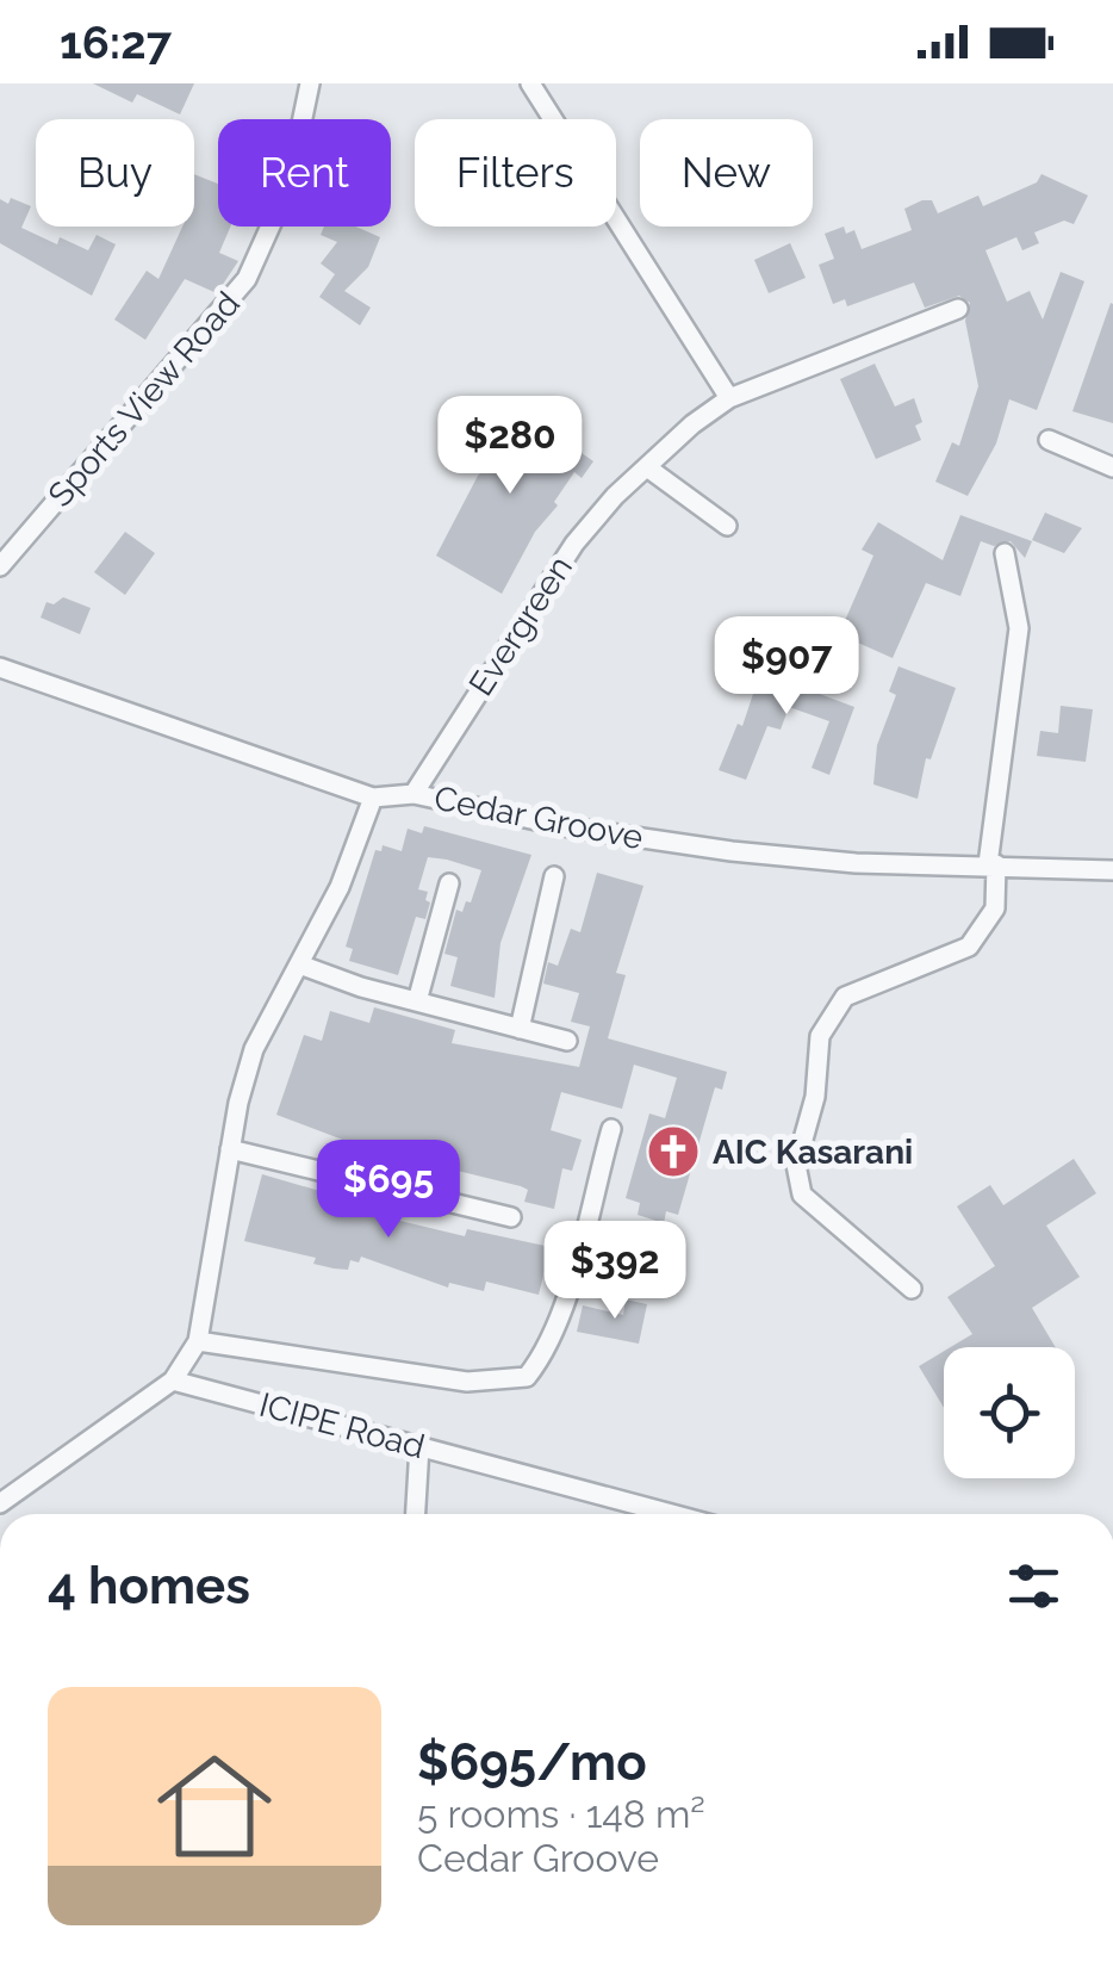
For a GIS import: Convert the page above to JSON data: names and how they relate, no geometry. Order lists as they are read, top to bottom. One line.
{"streets":{"street":["Sports View Road","Evergreen","Cedar Groove","ICIPE Road"]},"crossings":[["Evergreen","Cedar Groove"]],"places":{"church":["AIC Kasarani"]},"page":{"status":"16:27","chip":["Buy","Rent","Filters","New"],"price":["$280","$907","$695","$392"],"heading":"4 homes","list":[{"name":"$695/mo","note":"5 rooms · 148 m² · Cedar Groove"}]}}
